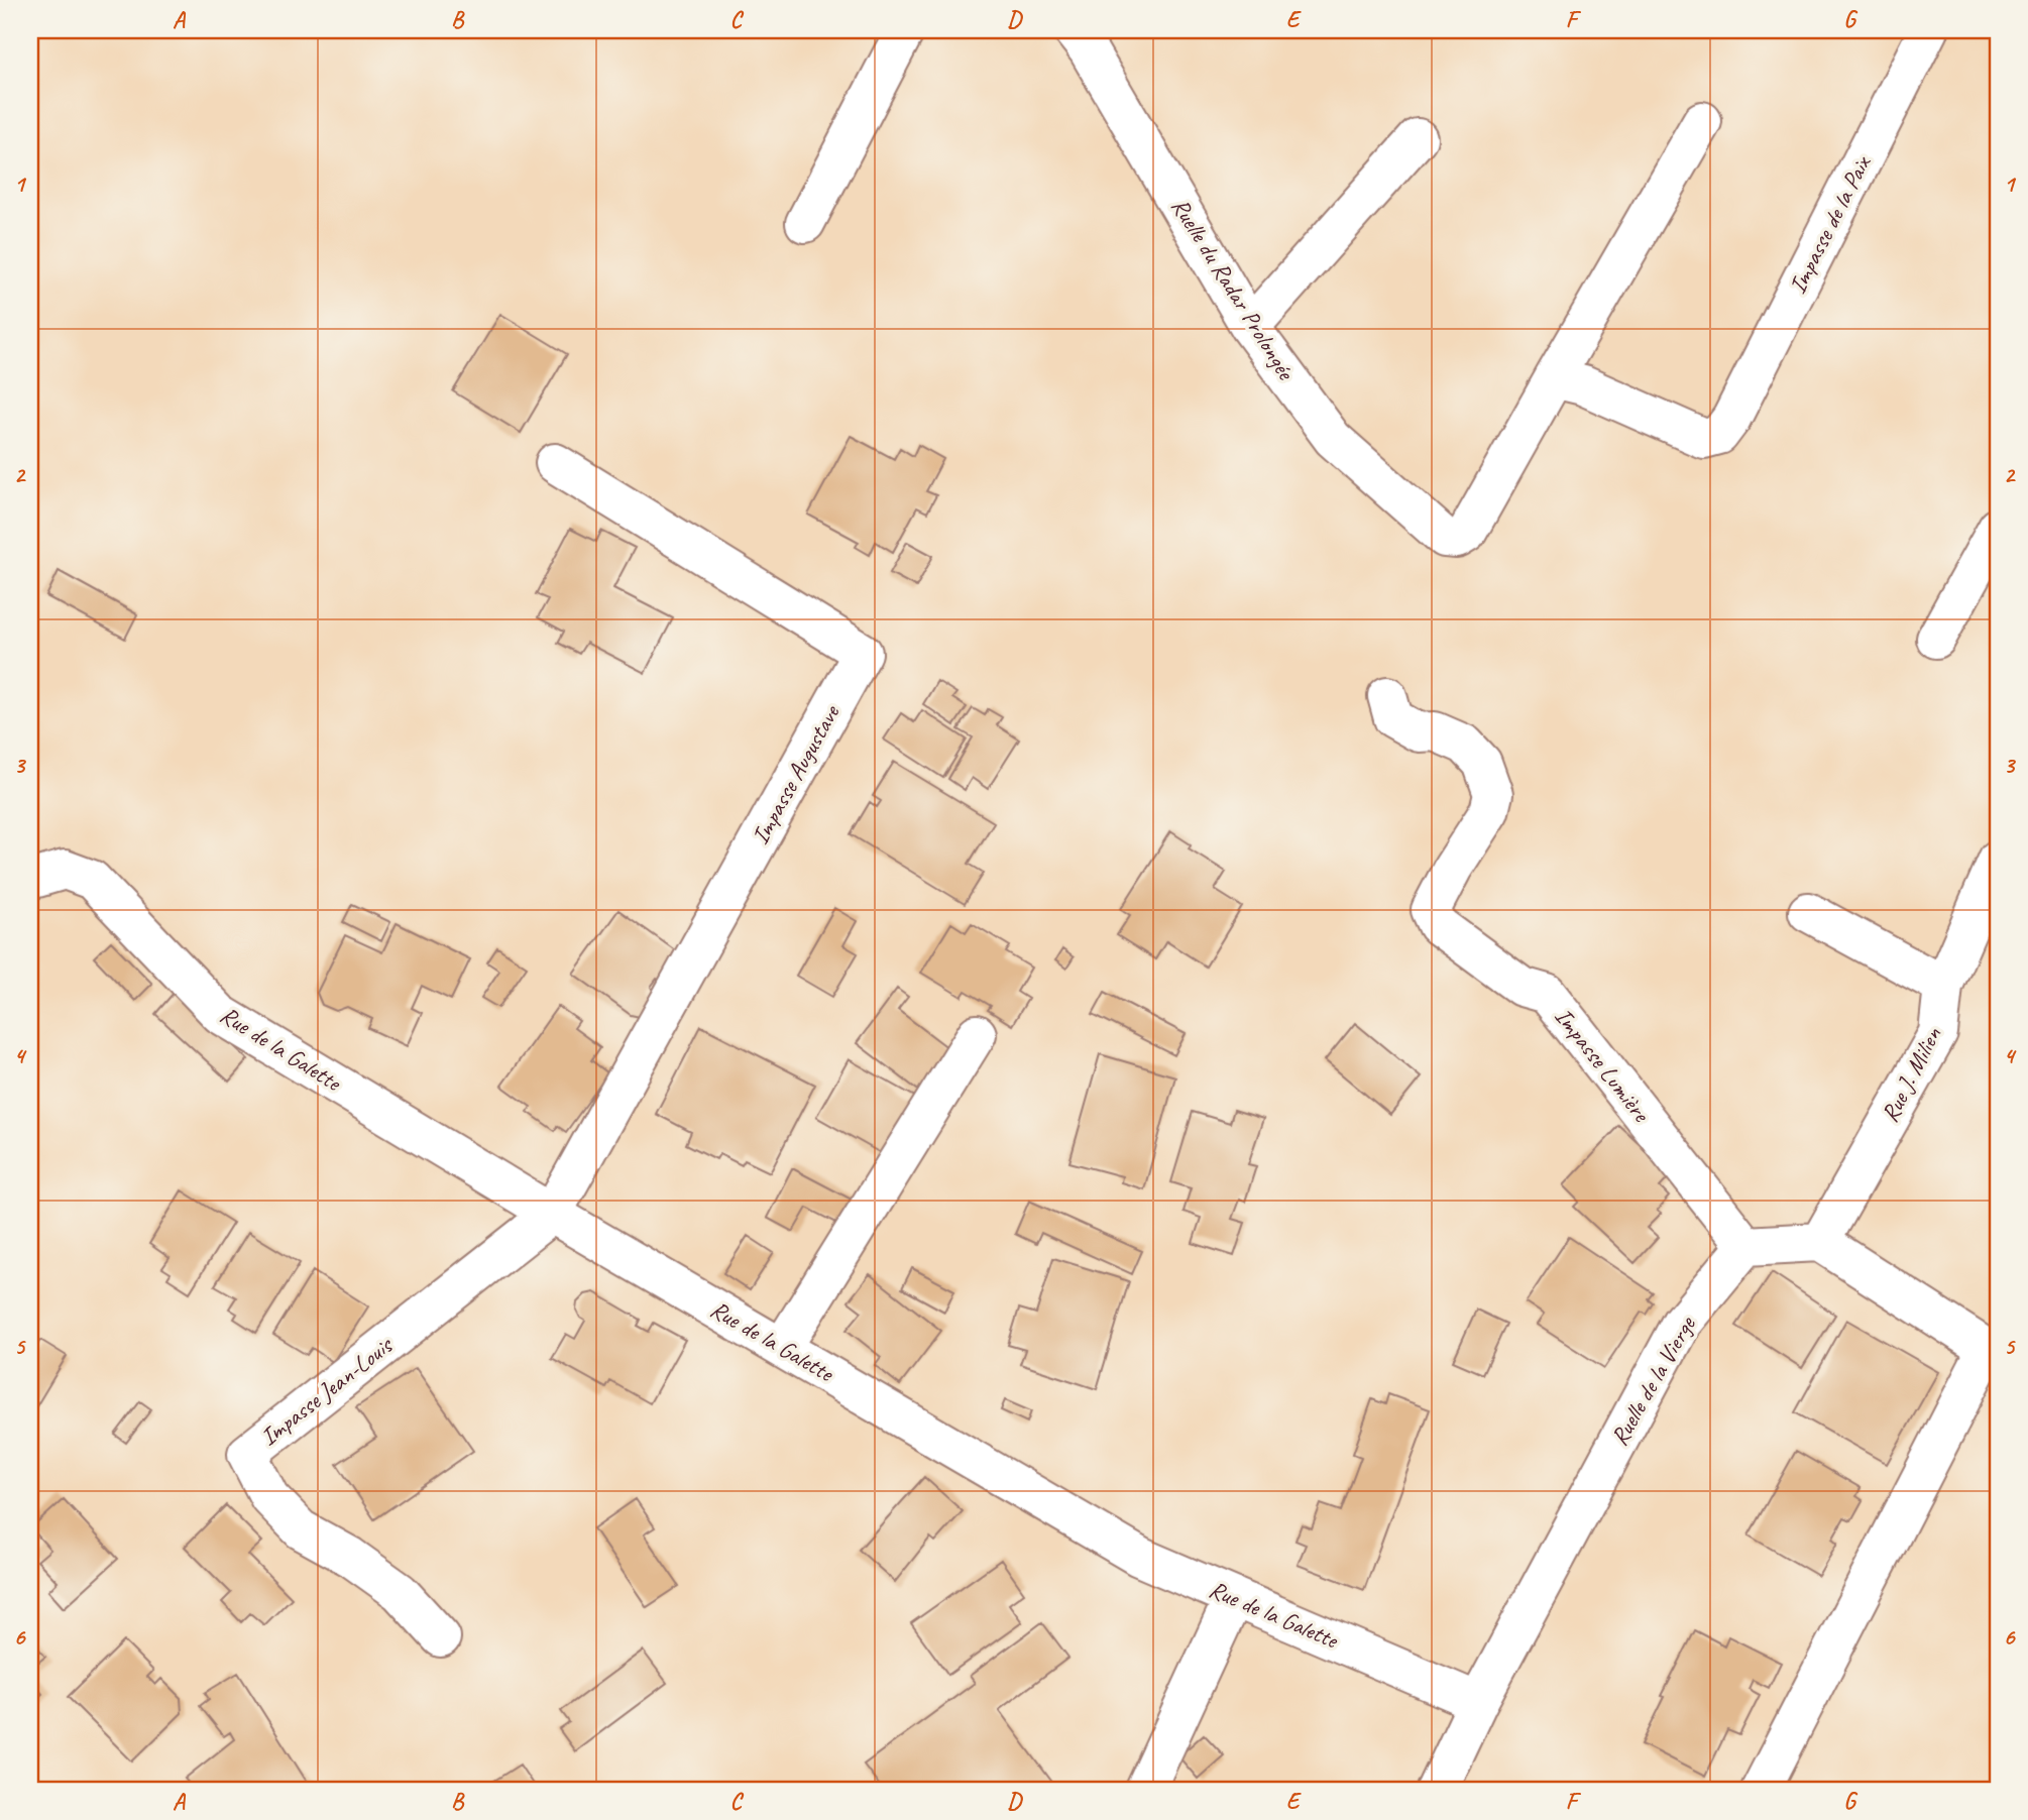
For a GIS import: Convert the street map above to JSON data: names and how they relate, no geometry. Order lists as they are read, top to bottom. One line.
{"streets":{"street":["Impasse de la Paix","Ruelle du Radar Prolongée","Impasse Augustave","Rue de la Galette","Impasse Lumière","Rue J. Milien","Ruelle de la Vierge","Impasse Jean-Louis"]},"crossings":[["Impasse de la Paix","Ruelle du Radar Prolongée"],["Impasse Augustave","Rue de la Galette"],["Impasse Augustave","Impasse Jean-Louis"],["Rue de la Galette","Ruelle de la Vierge"],["Rue de la Galette","Impasse Jean-Louis"],["Impasse Lumière","Ruelle de la Vierge"]],"grid":{"columns":["A","B","C","D","E","F","G"],"rows":["1","2","3","4","5","6"]}}
